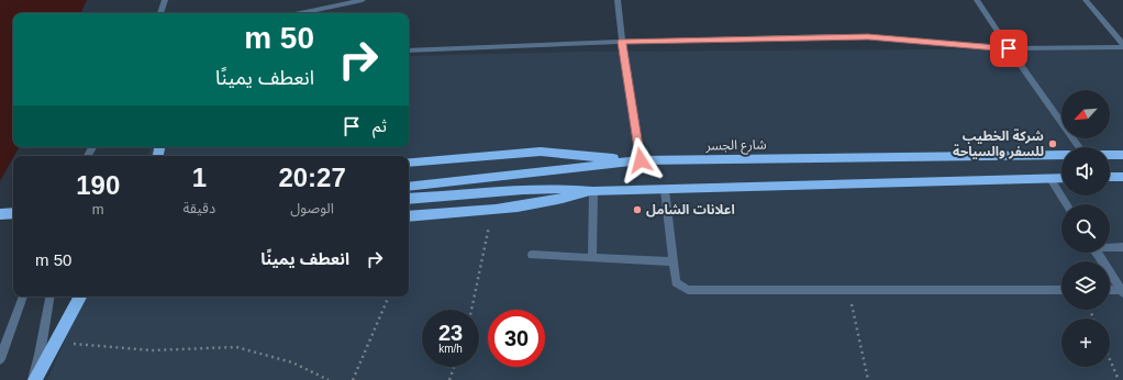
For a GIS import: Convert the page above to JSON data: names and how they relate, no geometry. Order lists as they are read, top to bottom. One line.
{"streets":{"highway":["شارع الجسر"]},"places":["شركة الخطيب للسفر والسياحة","اعلانات الشامل"],"north":"bottom left","page":{"turn":["50 m","انعطف يمينًا"],"map_buttons":"+","then":"ثم","eta":["20:27","الوصول","1","دقيقة","190","m"],"list":[{"name":"انعطف يمينًا","value":"50 m"}],"speed":"23 km/h","limit":"30"}}
